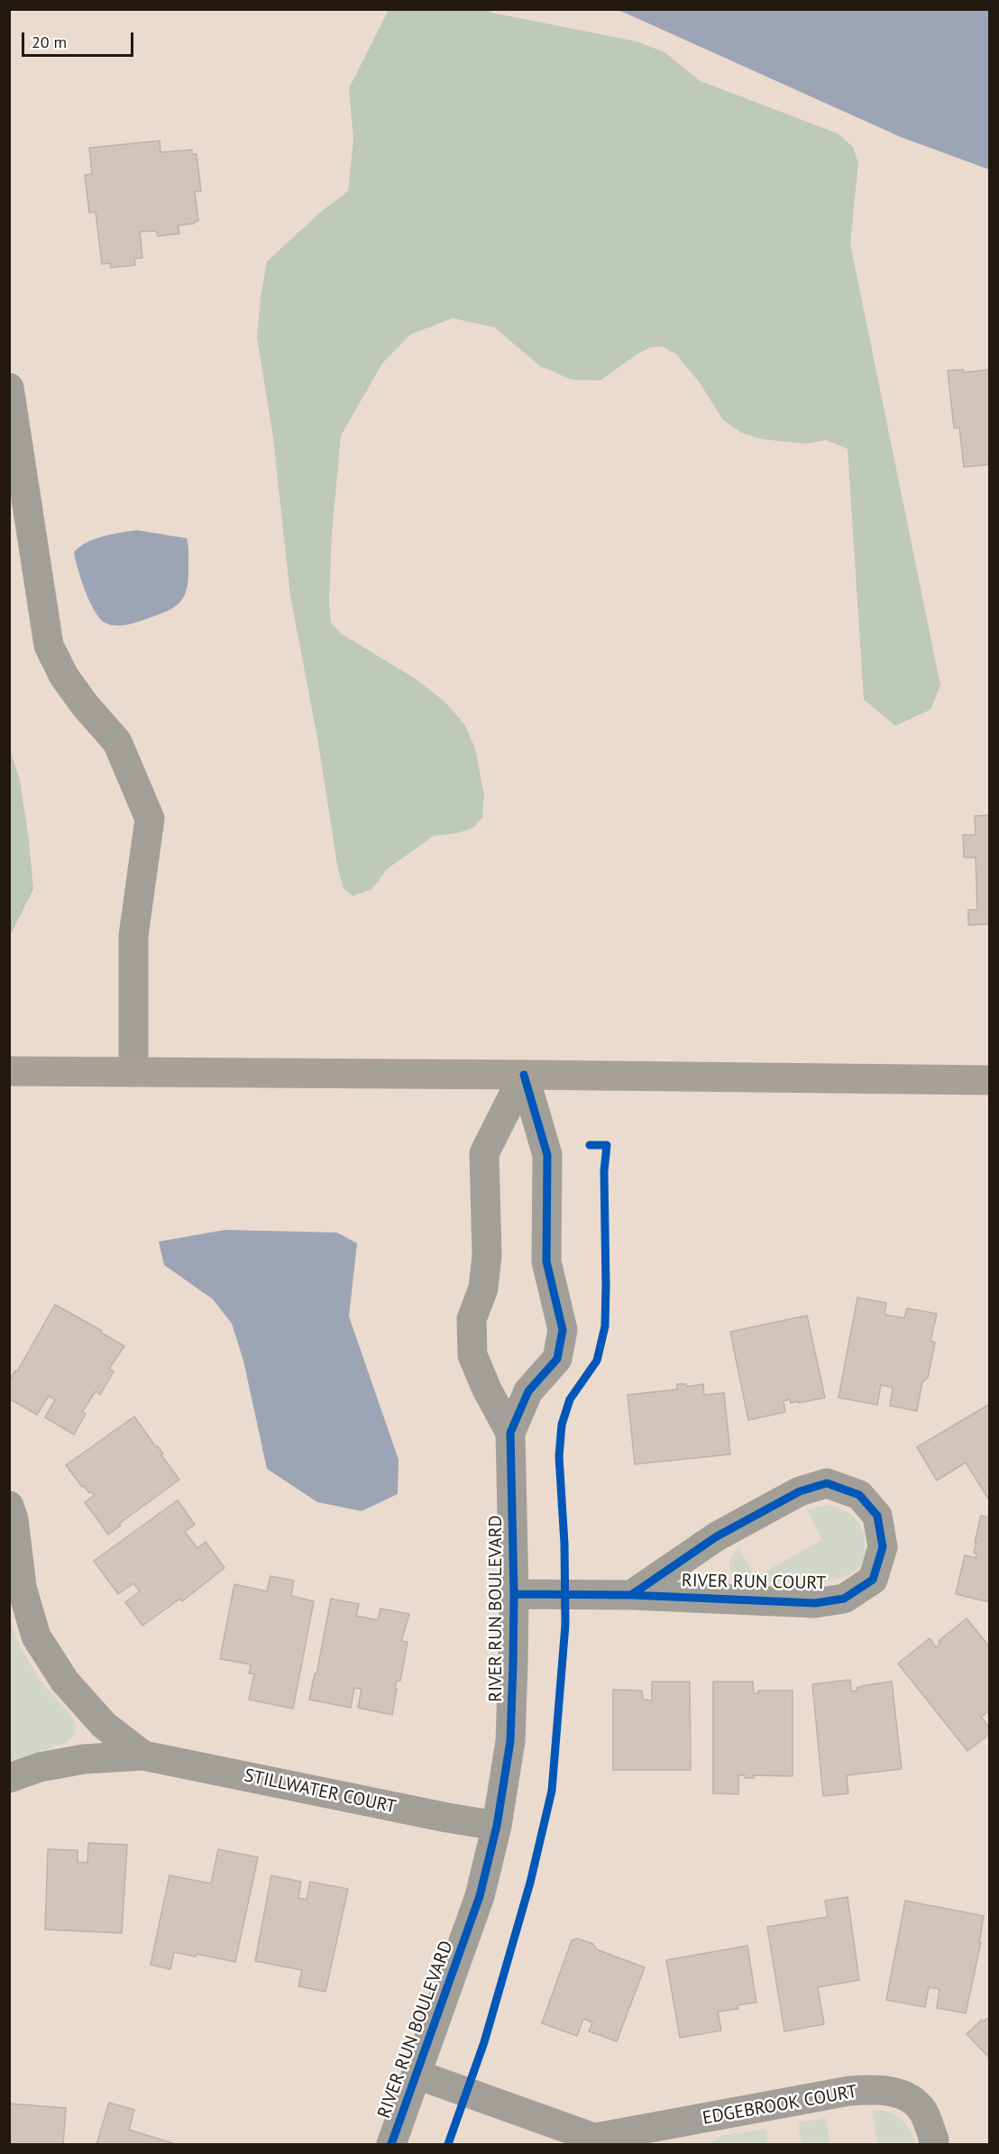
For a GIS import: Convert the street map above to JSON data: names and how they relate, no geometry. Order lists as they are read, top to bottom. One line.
{"streets":{"street":["RIVER RUN COURT","RIVER RUN BOULEVARD","STILLWATER COURT","EDGEBROOK COURT"]},"crossings":[["RIVER RUN COURT","RIVER RUN BOULEVARD"],["RIVER RUN BOULEVARD","STILLWATER COURT"],["RIVER RUN BOULEVARD","EDGEBROOK COURT"]],"scale_bar":"20 m"}
